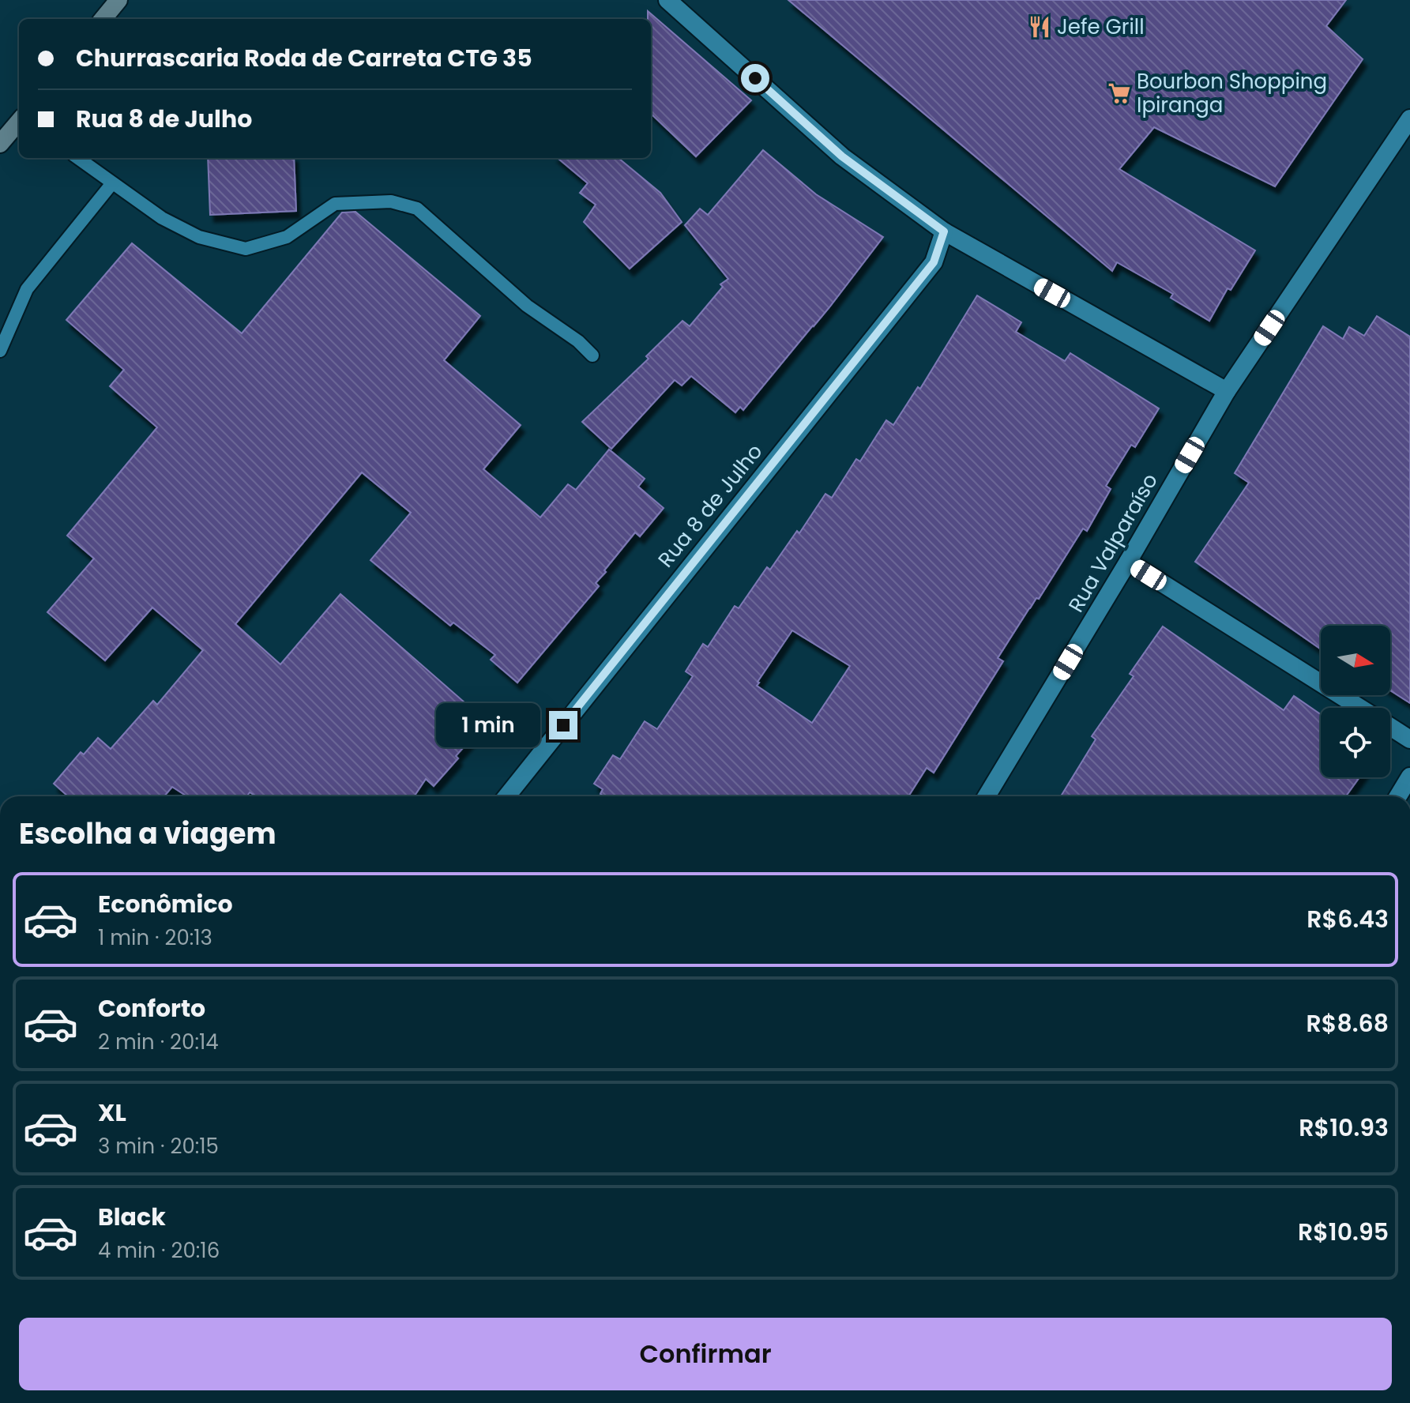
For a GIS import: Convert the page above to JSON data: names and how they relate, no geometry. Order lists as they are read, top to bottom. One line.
{"streets":{"street":["Rua 8 de Julho","Rua Valparaíso"]},"places":{"restaurant":["Jefe Grill"],"supermarket":["Bourbon Shopping Ipiranga"]},"north":"right","page":{"banner":["Churrascaria Roda de Carreta CTG 35","Rua 8 de Julho"],"bubble":"1 min","heading":"Escolha a viagem","list":[{"name":"Econômico","note":"1 min · 20:13","value":"R$6.43"},{"name":"Conforto","note":"2 min · 20:14","value":"R$8.68"},{"name":"XL","note":"3 min · 20:15","value":"R$10.93"},{"name":"Black","note":"4 min · 20:16","value":"R$10.95"}],"buttons":"Confirmar"}}
